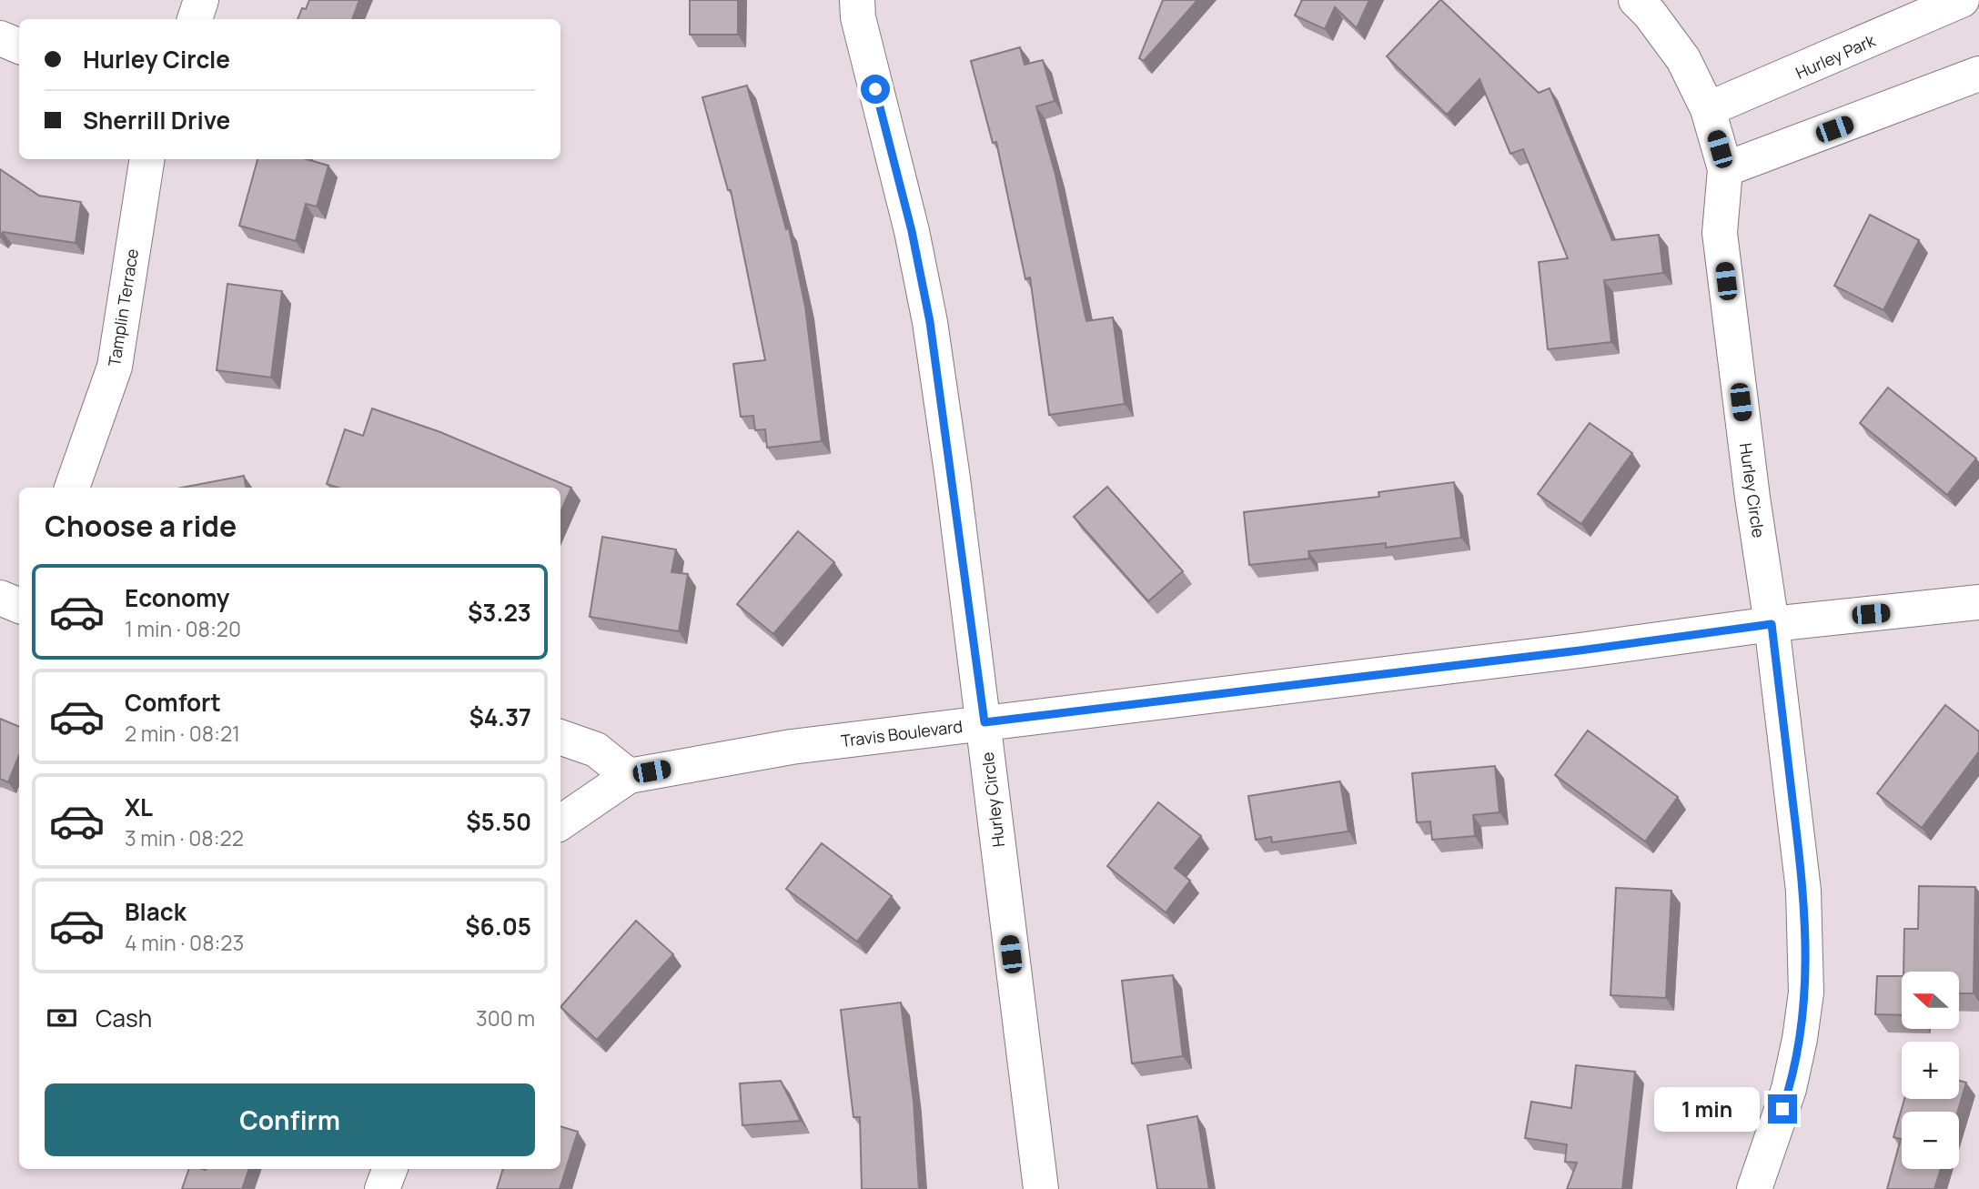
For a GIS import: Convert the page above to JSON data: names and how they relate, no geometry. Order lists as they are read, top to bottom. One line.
{"streets":{"street":["Hurley Park","Tamplin Terrace","Hurley Circle","Travis Boulevard"]},"crossings":[["Hurley Park","Hurley Circle"],["Hurley Circle","Travis Boulevard"]],"north":"left","page":{"banner":["Hurley Circle","Sherrill Drive"],"heading":"Choose a ride","list":[{"name":"Economy","note":"1 min · 08:20","value":"$3.23"},{"name":"Comfort","note":"2 min · 08:21","value":"$4.37"},{"name":"XL","note":"3 min · 08:22","value":"$5.50"},{"name":"Black","note":"4 min · 08:23","value":"$6.05"}],"map_buttons":["+","−"],"pay":["Cash","300 m"],"buttons":"Confirm","bubble":"1 min"}}
